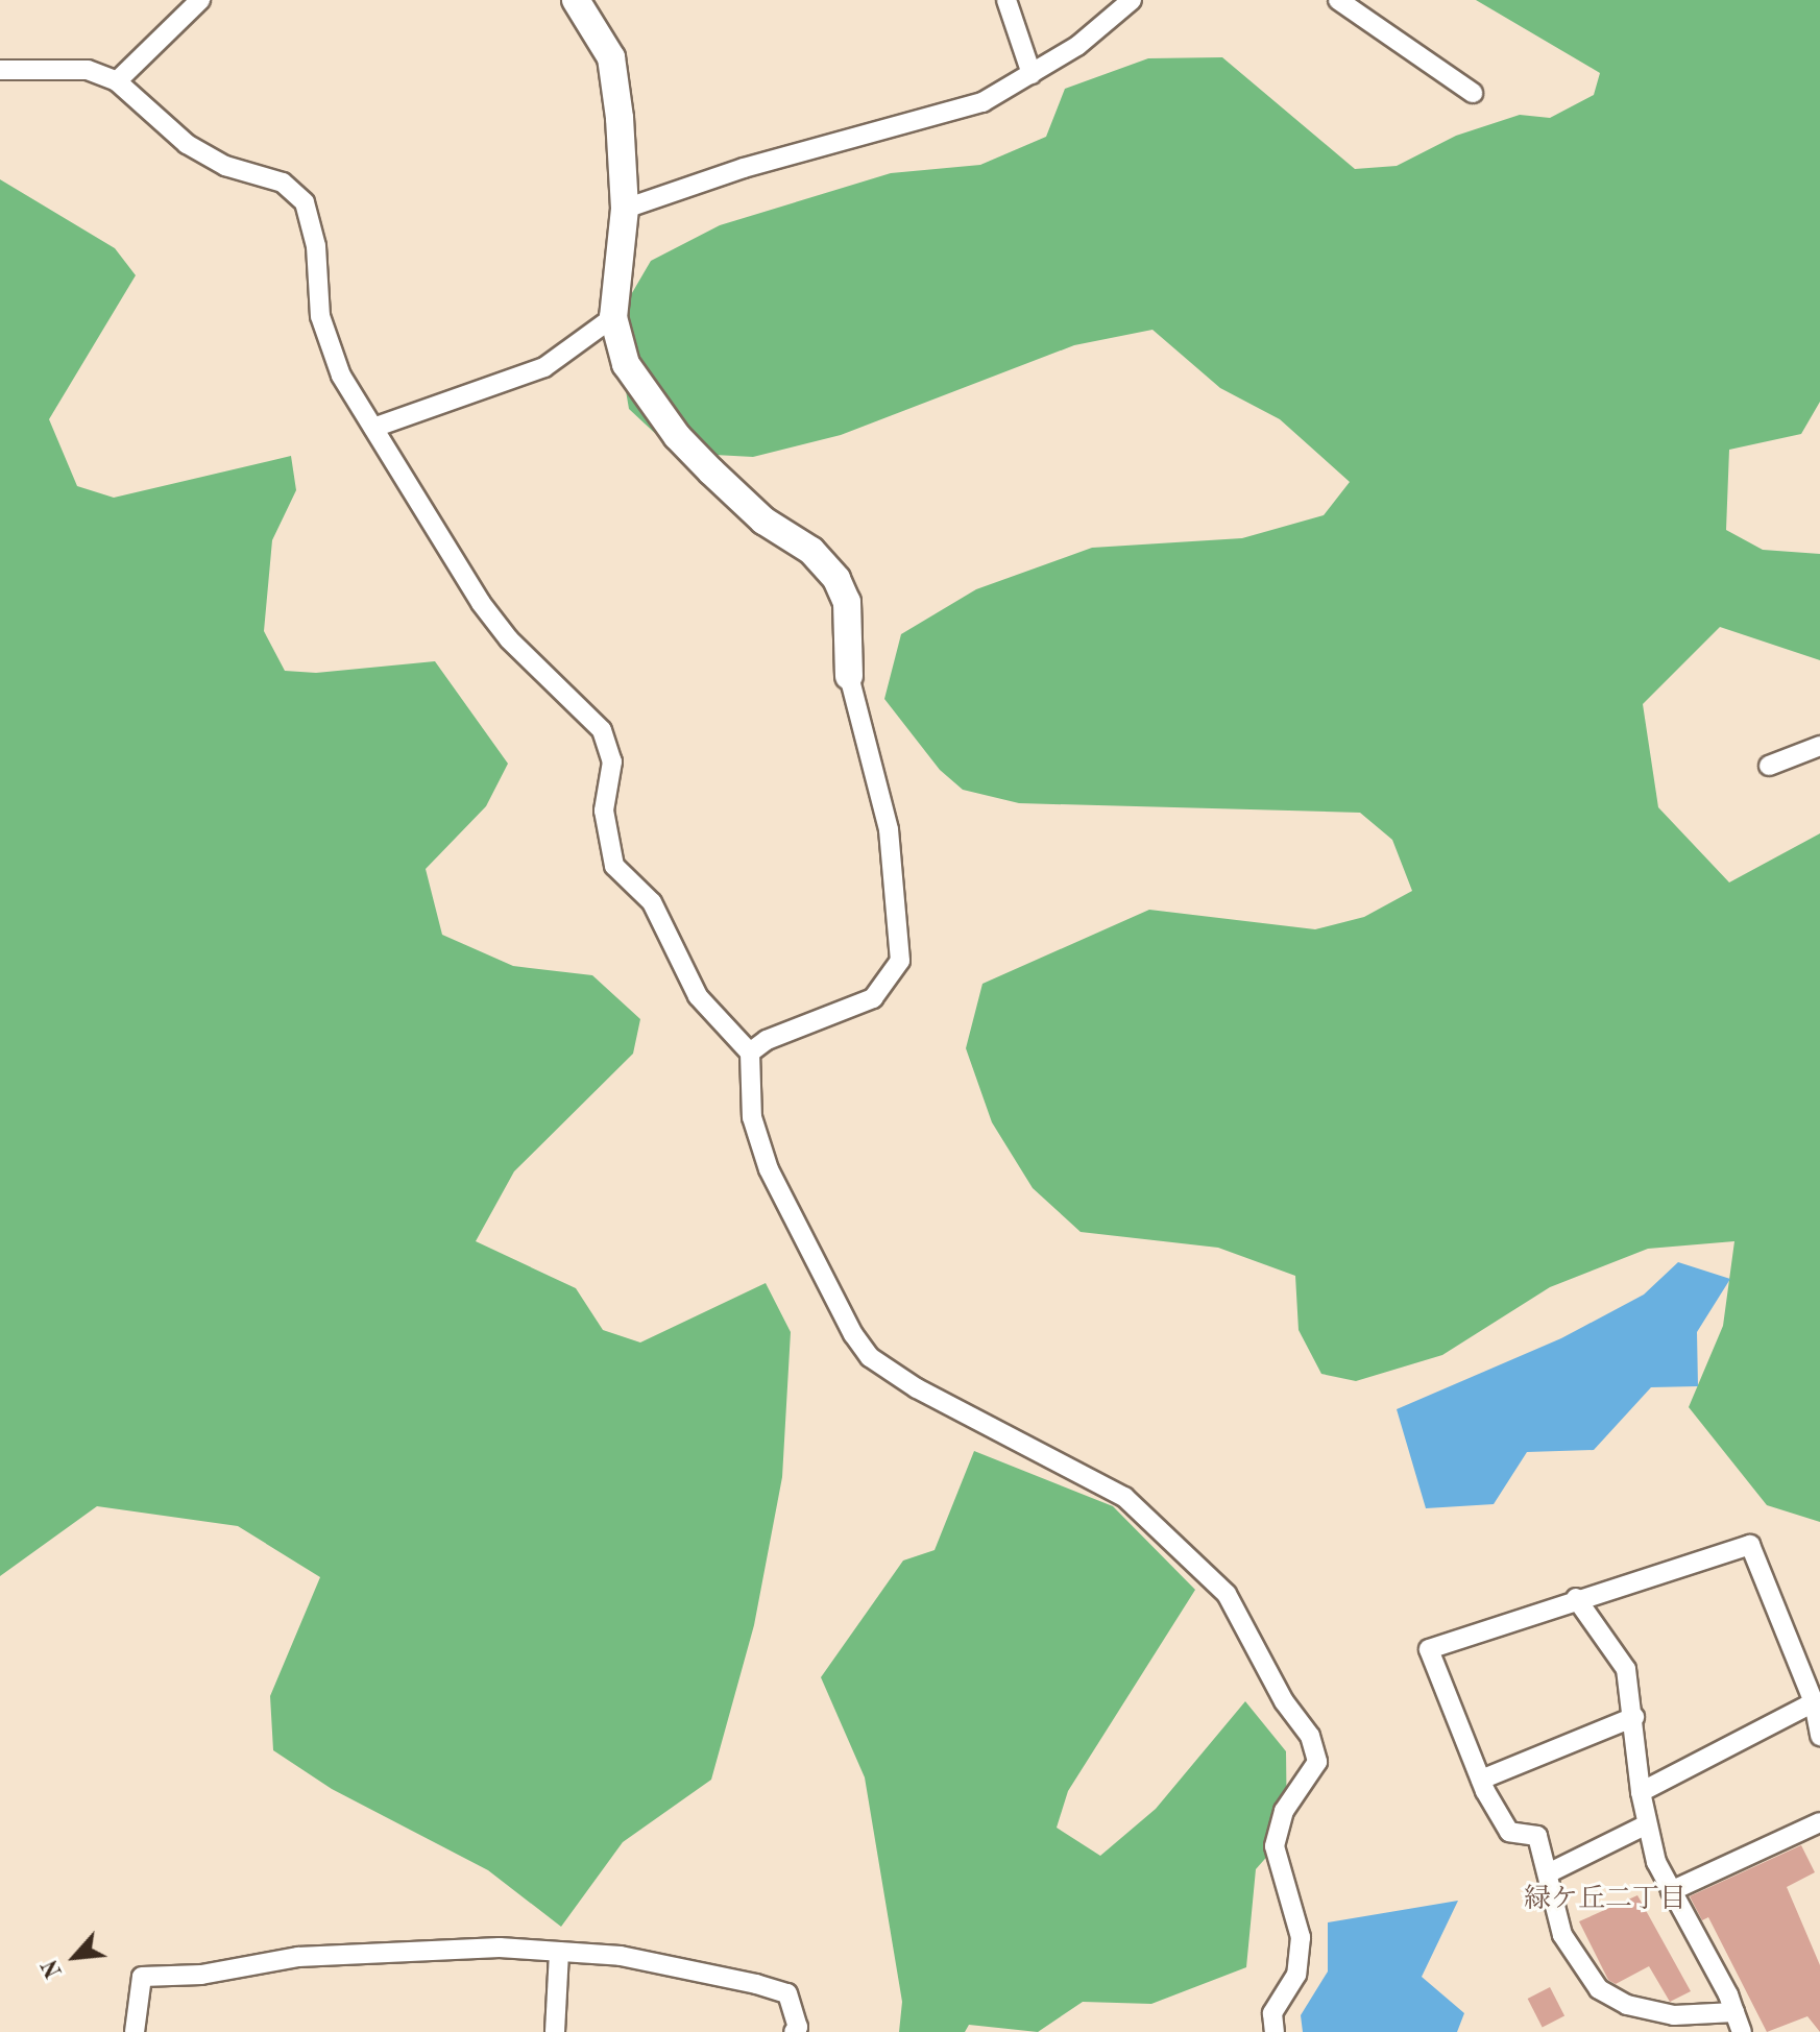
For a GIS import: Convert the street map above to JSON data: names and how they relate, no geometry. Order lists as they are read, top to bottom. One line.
{"districts":["緑ケ丘二丁目"],"north":"bottom left"}
